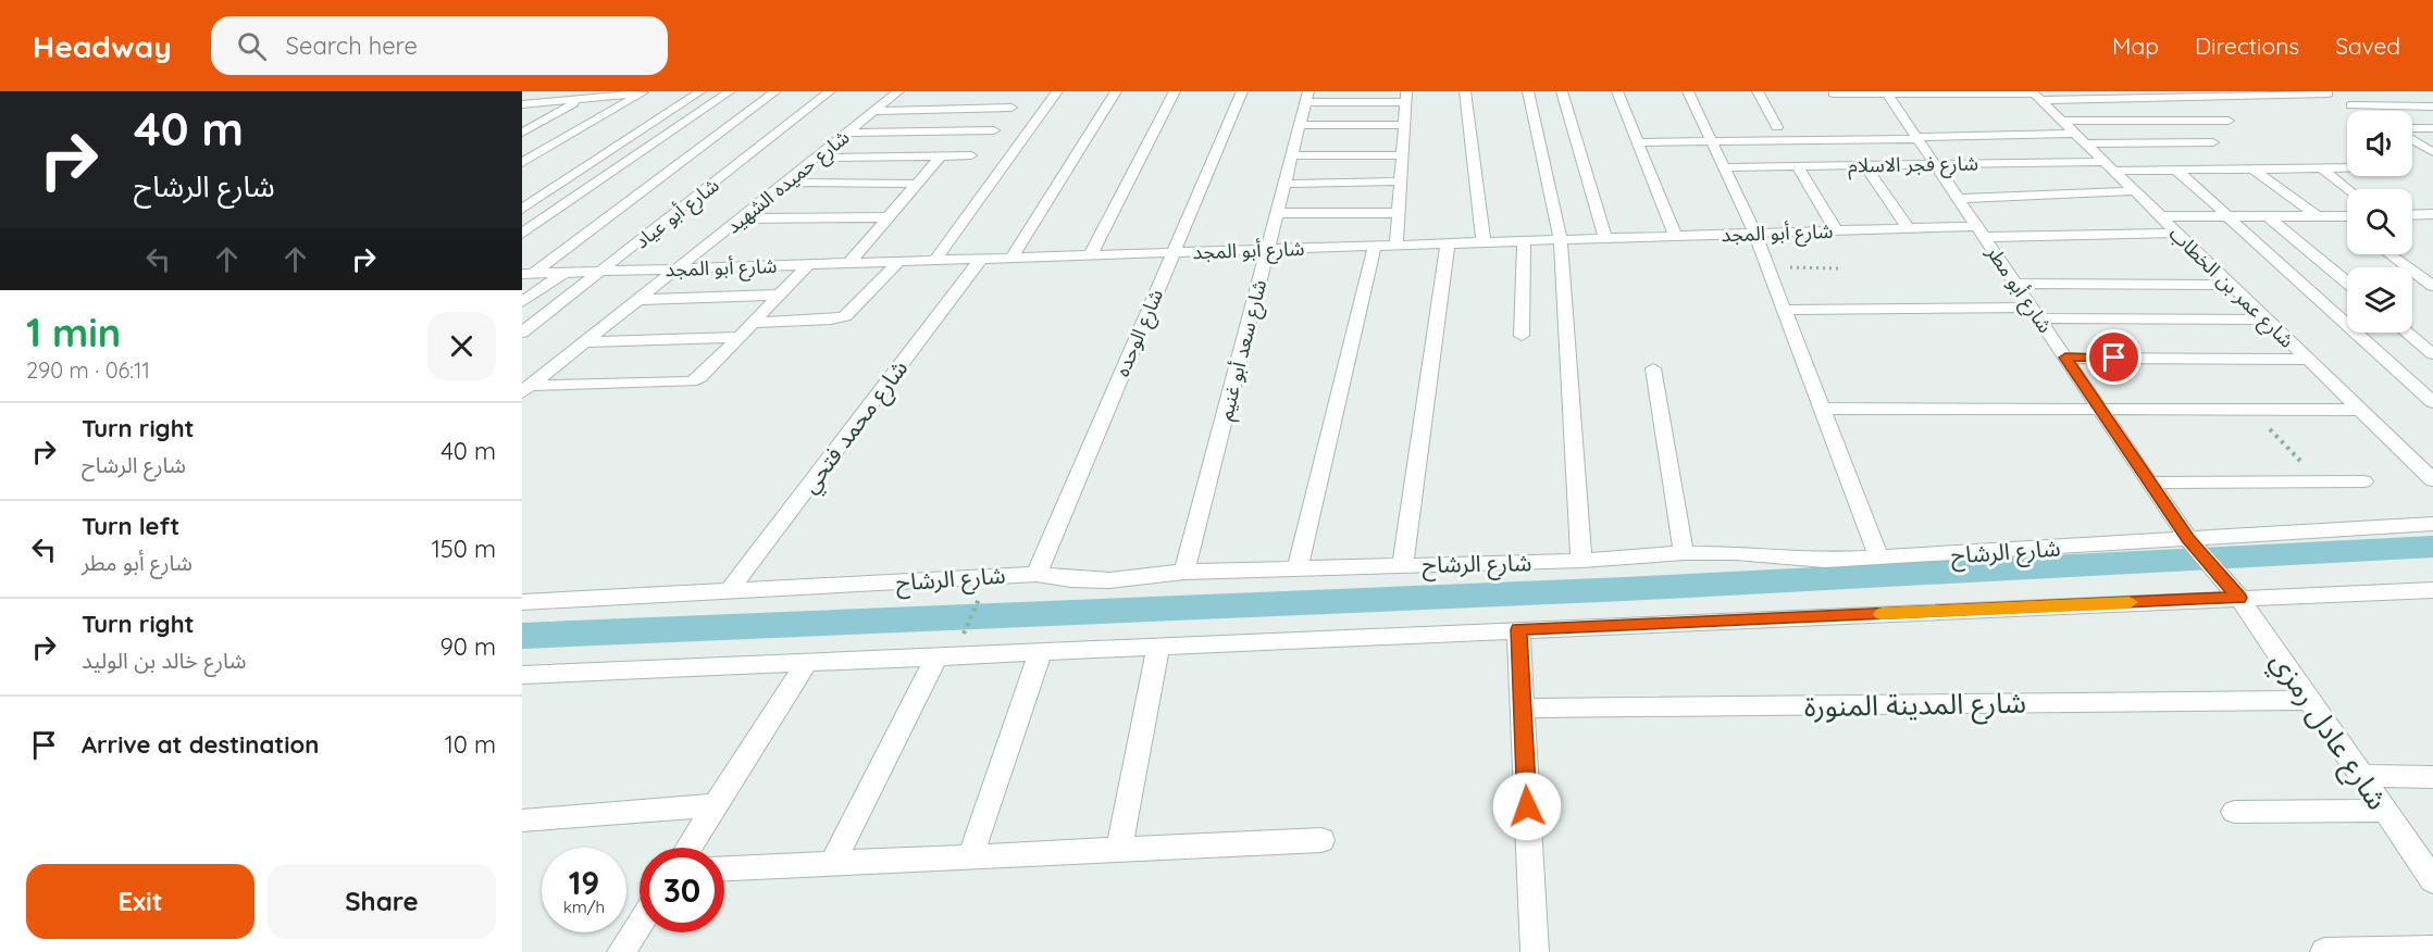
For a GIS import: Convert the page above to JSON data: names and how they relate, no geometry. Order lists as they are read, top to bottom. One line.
{"streets":{"street":["شارع فجر الاسلام","شارع حميده الشهيد","شارع أبو عياد","شارع أبو المجد","شارع عمر بن الخطاب","شارع أبو مطر","شارع الوحده","شارع سعد أبو غنيم","شارع محمد فتحي","شارع الرشاح","شارع المدينة المنورة","شارع عادل رمزي"]},"crossings":[["شارع فجر الاسلام","شارع عمر بن الخطاب"],["شارع فجر الاسلام","شارع أبو مطر"],["شارع حميده الشهيد","شارع أبو المجد"],["شارع أبو عياد","شارع أبو المجد"],["شارع أبو المجد","شارع عمر بن الخطاب"],["شارع أبو المجد","شارع أبو مطر"],["شارع أبو المجد","شارع الوحده"],["شارع أبو المجد","شارع سعد أبو غنيم"],["شارع أبو المجد","شارع محمد فتحي"],["شارع أبو مطر","شارع الرشاح"],["شارع أبو مطر","شارع عادل رمزي"],["شارع الوحده","شارع الرشاح"],["شارع سعد أبو غنيم","شارع الرشاح"],["شارع محمد فتحي","شارع الرشاح"],["شارع المدينة المنورة","شارع عادل رمزي"]],"page":{"header":"Headway","search":"Search here","nav":["Map","Directions","Saved"],"turn":["40 m","شارع الرشاح"],"heading":["1 min","290 m · 06:11"],"list":[{"name":"Turn right","note":"شارع الرشاح","value":"40 m"},{"name":"Turn left","note":"شارع أبو مطر","value":"150 m"},{"name":"Turn right","note":"شارع خالد بن الوليد","value":"90 m"},{"name":"Arrive at destination","value":"10 m"}],"speed":"19 km/h","limit":"30","buttons":["Exit","Share"]}}
